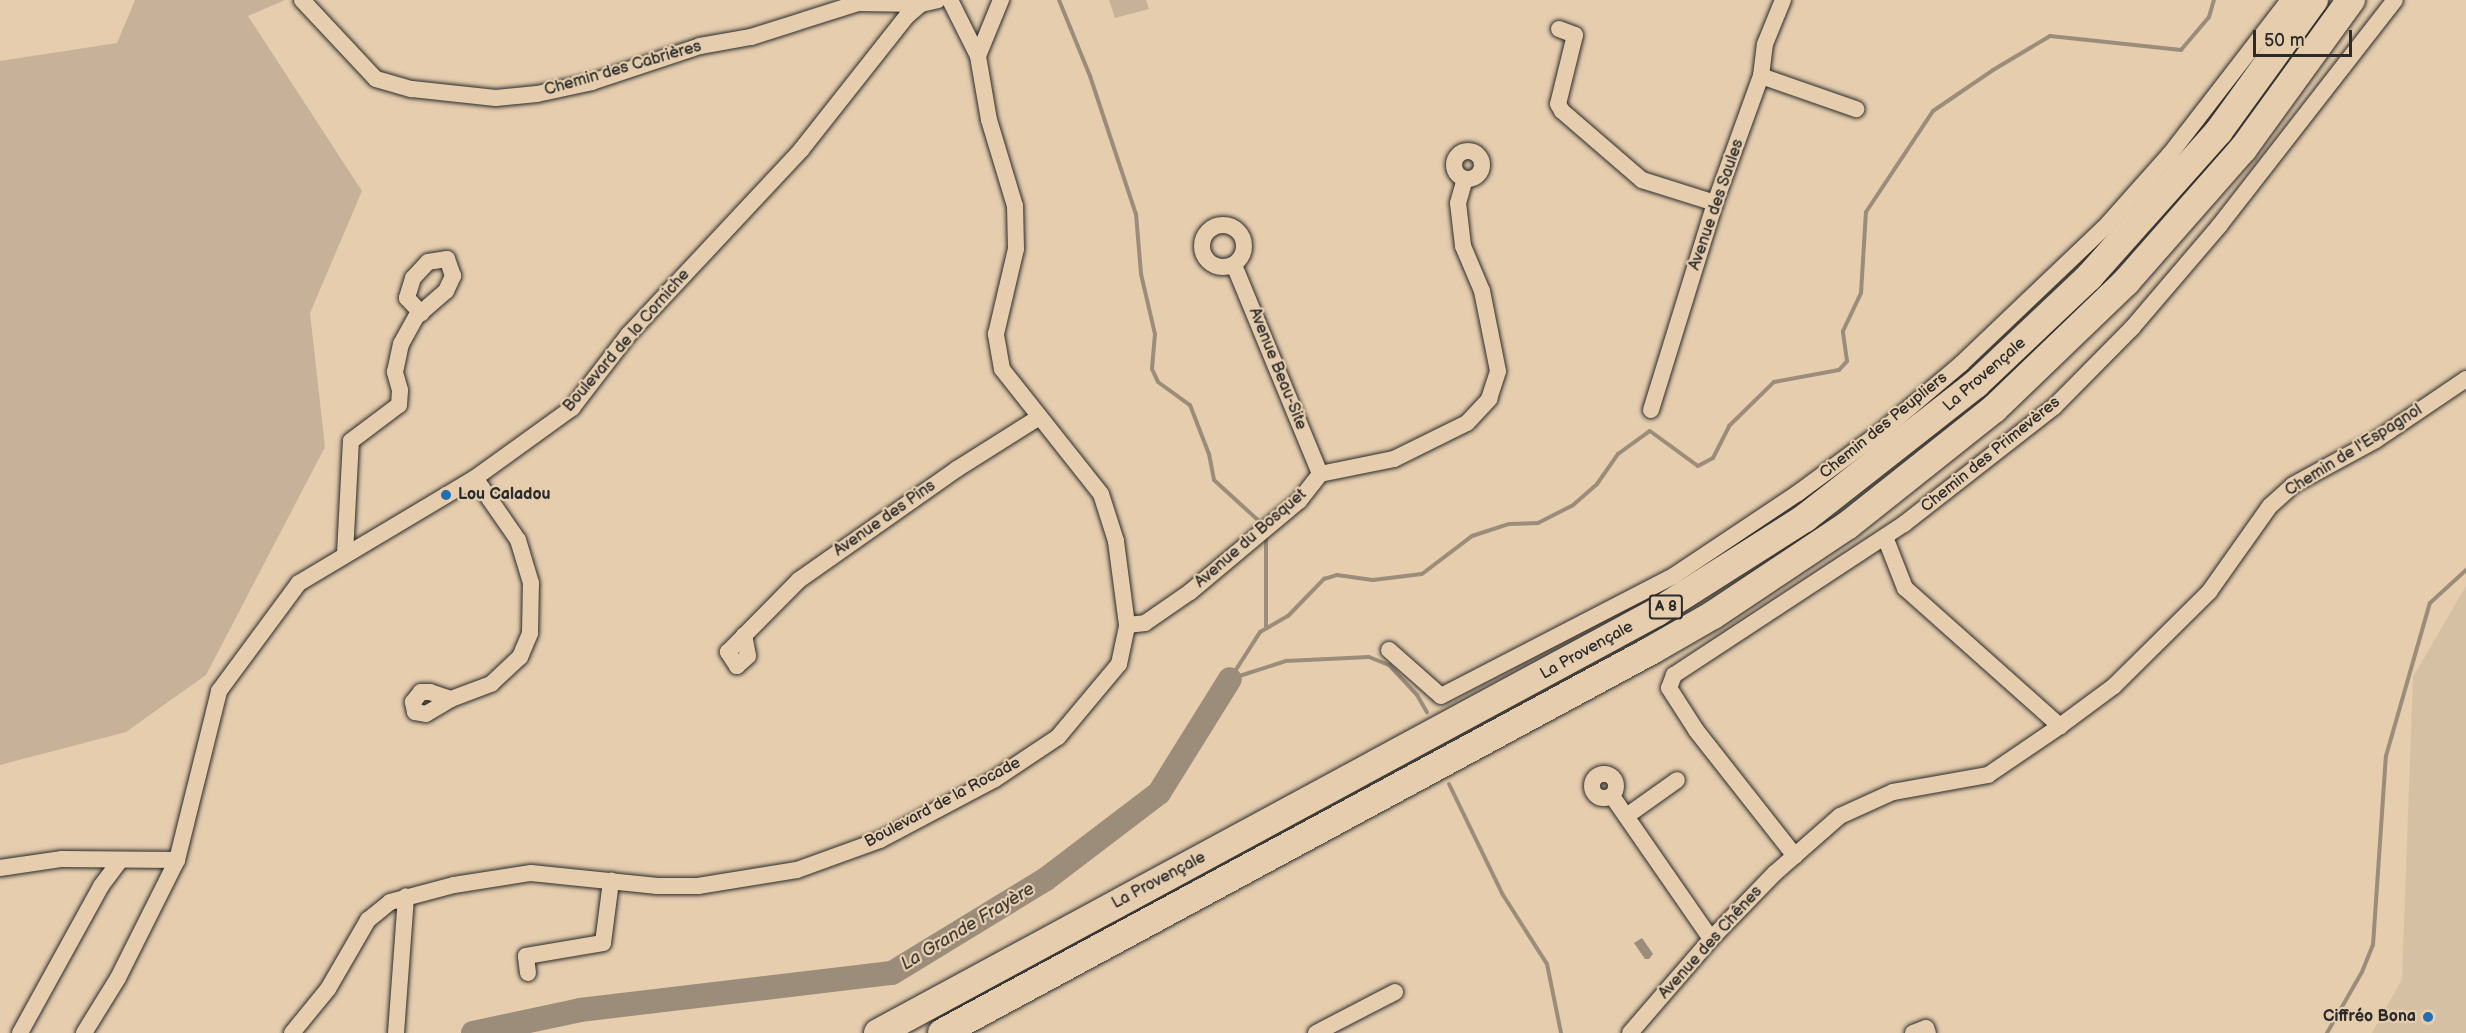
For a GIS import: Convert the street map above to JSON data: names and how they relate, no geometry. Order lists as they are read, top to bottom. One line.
{"streets":{"highway":["La Provençale","A 8"],"street":["Chemin des Cabrières","Avenue des Saules","Boulevard de la Corniche","Avenue Beau-Site","Chemin des Peupliers","Chemin de l'Espagnol","Chemin des Primevères","Avenue des Pins","Avenue du Bosquet","Boulevard de la Rocade","Avenue des Chênes"]},"crossings":[["Chemin des Cabrières","Boulevard de la Corniche"],["Avenue Beau-Site","Avenue du Bosquet"],["Chemin de l'Espagnol","Chemin des Primevères"],["Chemin de l'Espagnol","Avenue des Chênes"],["Chemin des Primevères","Avenue des Chênes"],["Avenue des Pins","Boulevard de la Rocade"],["Avenue du Bosquet","Boulevard de la Rocade"]],"water":["La Grande Frayère"],"places":["Lou Caladou","Ciffréo Bona"],"scale_bar":"50 m"}
